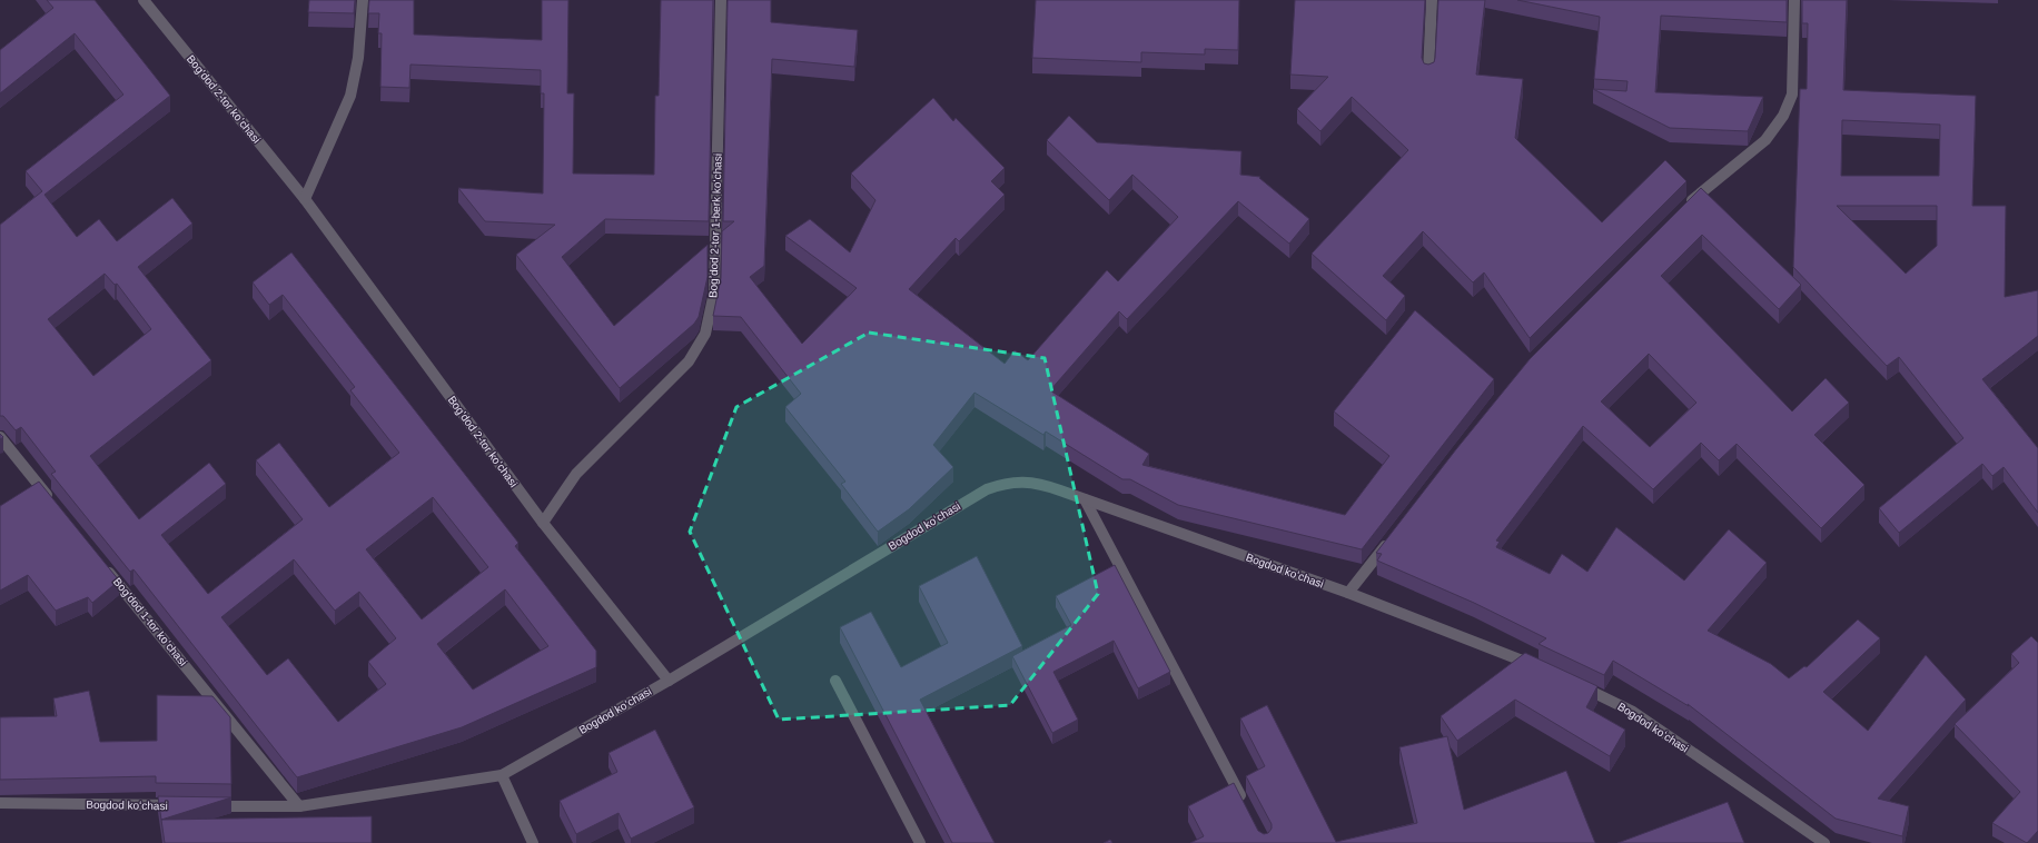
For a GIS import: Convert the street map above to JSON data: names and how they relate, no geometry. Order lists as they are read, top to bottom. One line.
{"streets":{"street":["Bog'dod 2-tor koʻchasi","Bogʼdod 2-tor 1-berk koʻchasi","Bogdod koʻchasi","Bog'dod 1-tor koʻchasi"]},"crossings":[["Bog'dod 2-tor koʻchasi","Bogʼdod 2-tor 1-berk koʻchasi"],["Bog'dod 2-tor koʻchasi","Bogdod koʻchasi"],["Bogdod koʻchasi","Bog'dod 1-tor koʻchasi"]]}
